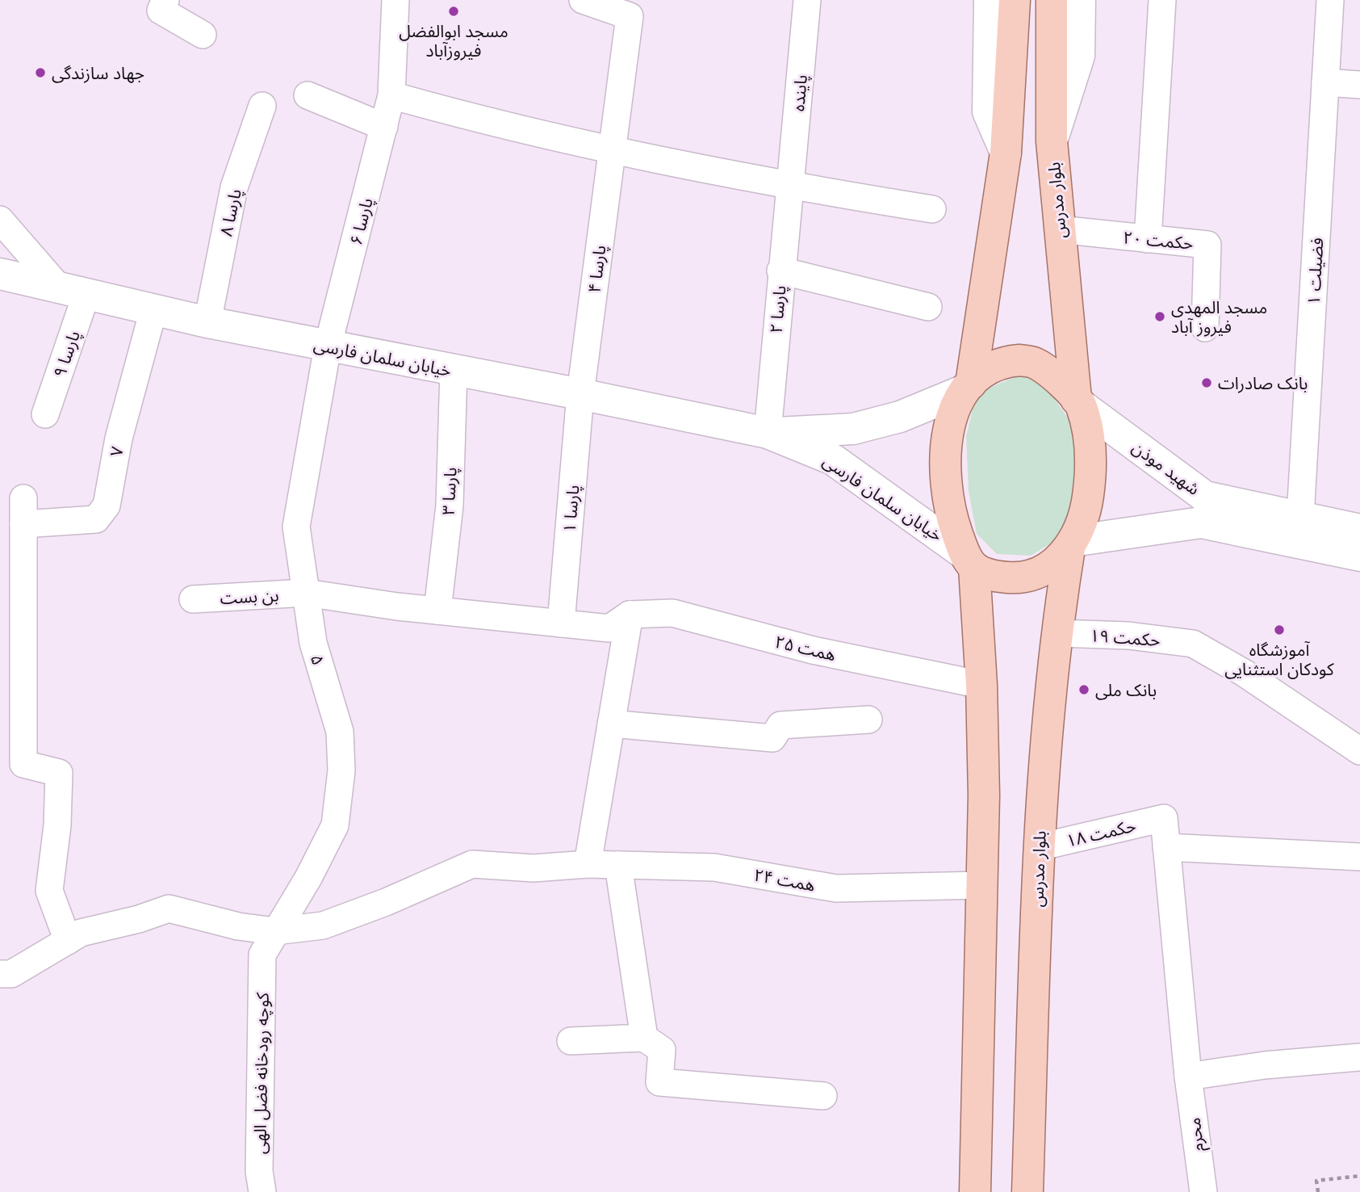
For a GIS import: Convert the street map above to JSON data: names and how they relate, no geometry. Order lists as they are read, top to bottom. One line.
{"streets":{"main road":["بلوار مدرس","خیابان سلمان فارسی","شهید موذن"],"street":["پاینده","پارسا ۸","پارسا ۶","حکمت ۲۰","پارسا ۴","فضیلت ۱","پارسا ۲","پارسا ۹","۷","پارسا ۳","پارسا ۱","بن بست","حکمت ۱۹","همت ۲۵","۵","حکمت ۱۸","همت ۲۴","کوچه رودخانه فضل الهی","محرم"]},"crossings":[["پاینده","پارسا ۲"],["بلوار مدرس","حکمت ۲۰"],["بلوار مدرس","خیابان سلمان فارسی"],["بلوار مدرس","شهید موذن"],["بلوار مدرس","حکمت ۱۹"],["بلوار مدرس","حکمت ۱۸"],["پارسا ۸","خیابان سلمان فارسی"],["پارسا ۶","خیابان سلمان فارسی"],["پارسا ۶","۵"],["پارسا ۴","خیابان سلمان فارسی"],["پارسا ۴","پارسا ۱"],["فضیلت ۱","شهید موذن"],["پارسا ۲","خیابان سلمان فارسی"],["پارسا ۹","خیابان سلمان فارسی"],["خیابان سلمان فارسی","۷"],["خیابان سلمان فارسی","شهید موذن"],["خیابان سلمان فارسی","پارسا ۳"],["خیابان سلمان فارسی","پارسا ۱"],["خیابان سلمان فارسی","۵"],["پارسا ۳","بن بست"],["پارسا ۱","بن بست"],["بن بست","همت ۲۵"],["بن بست","۵"],["۵","همت ۲۴"],["۵","کوچه رودخانه فضل الهی"],["حکمت ۱۸","محرم"]],"places":["مسجد ابوالفضل فیروزآباد","جهاد سازندگی","مسجد المهدی فیروز آباد","بانک صادرات","آموزشگاه کودکان استثنایی","بانک ملی"]}
